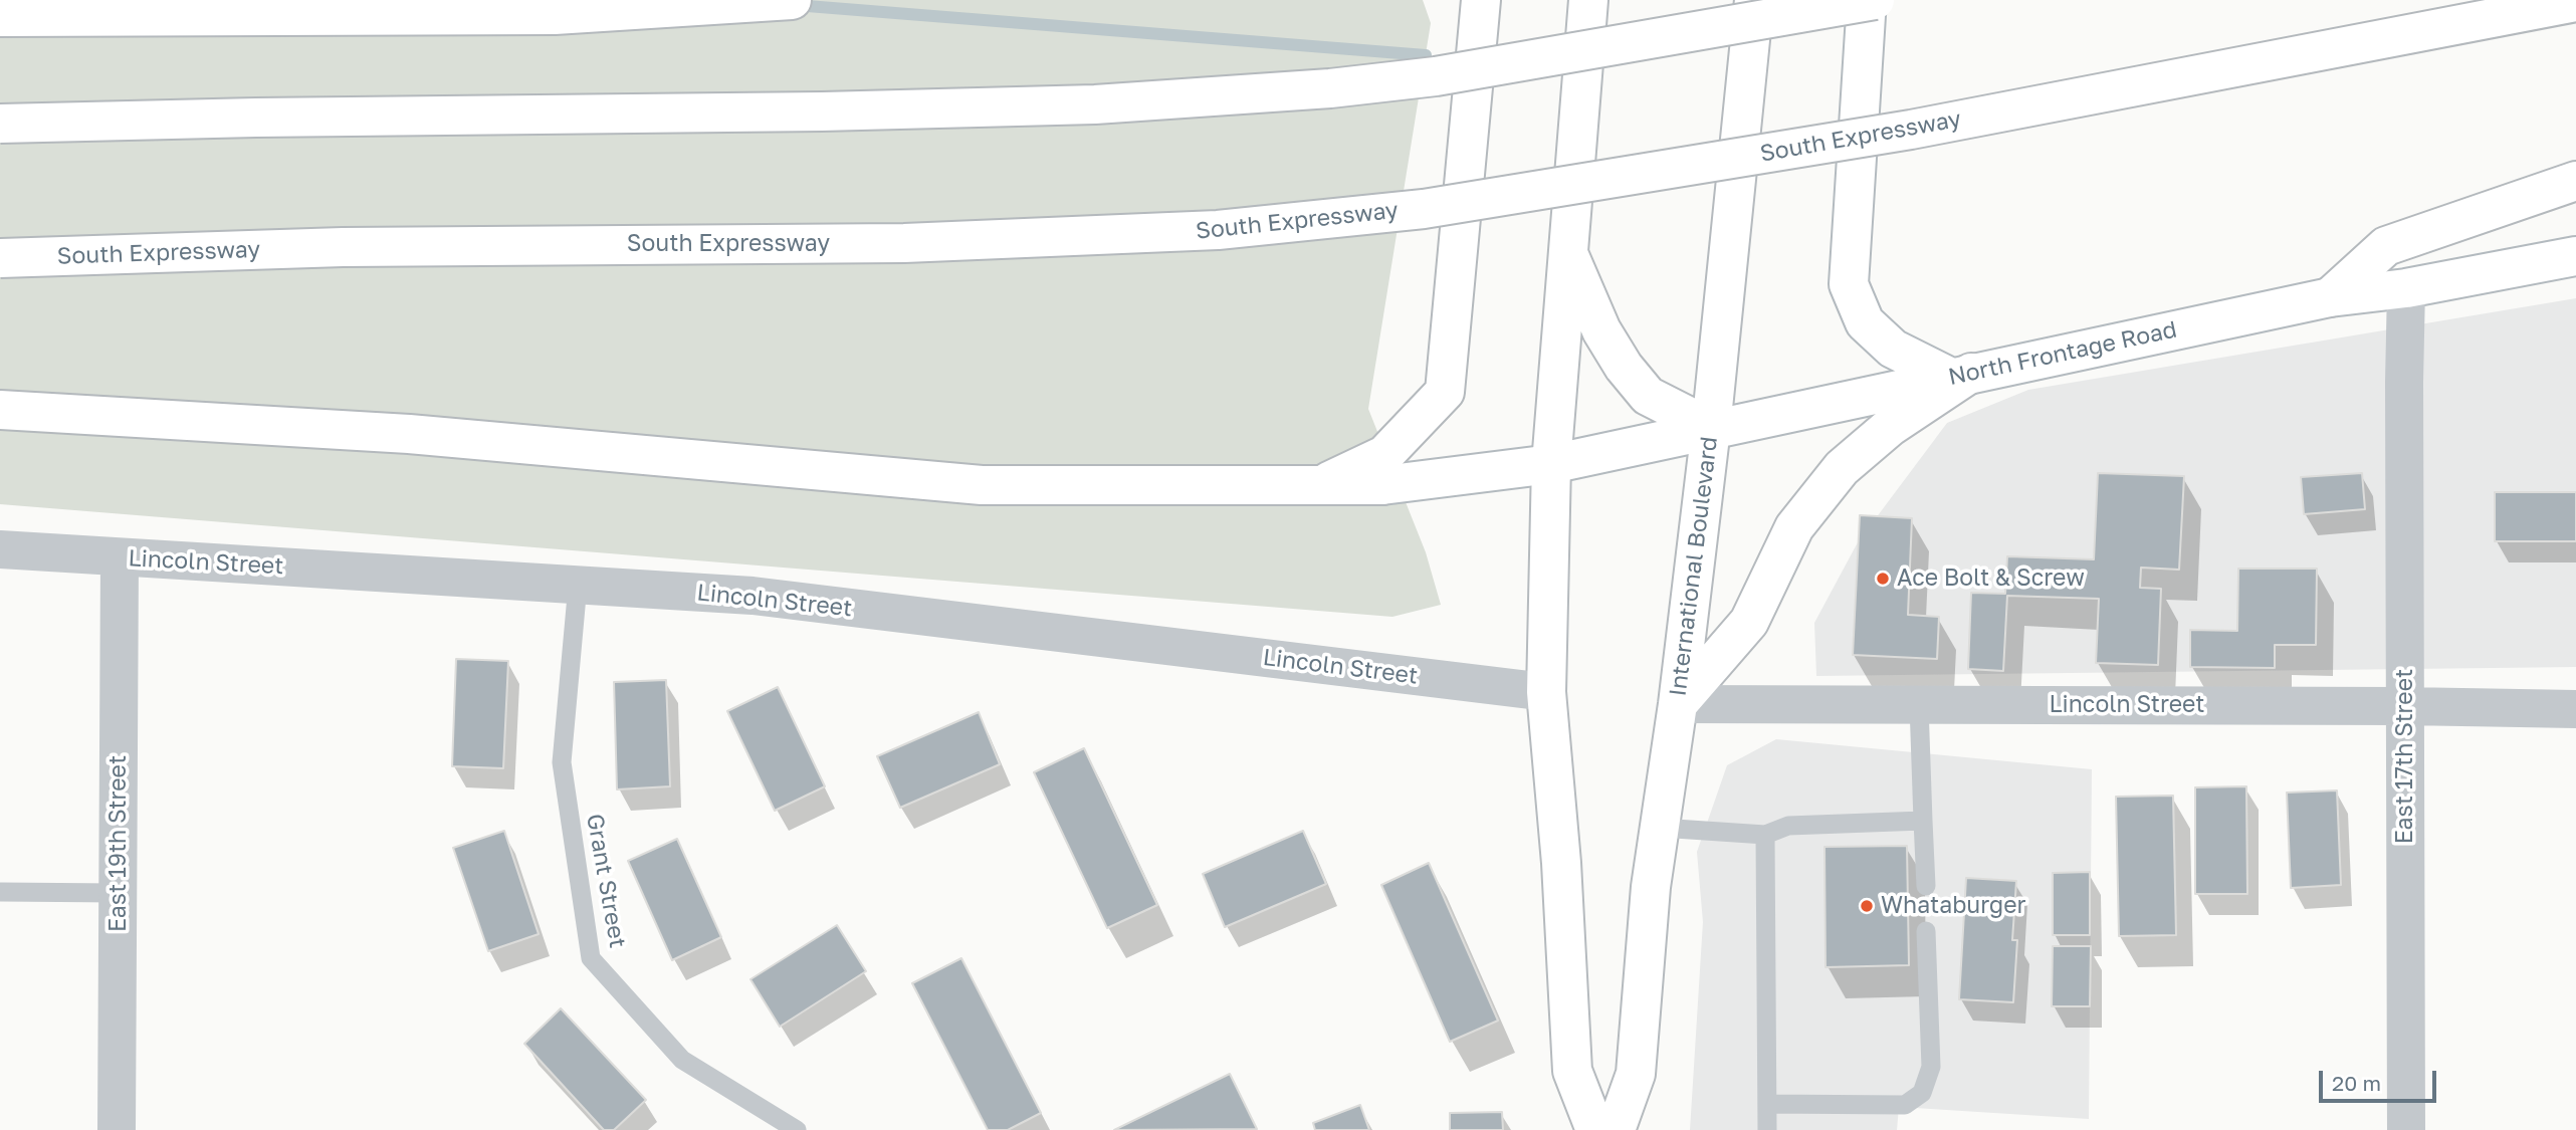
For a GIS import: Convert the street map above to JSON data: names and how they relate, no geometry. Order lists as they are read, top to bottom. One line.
{"streets":{"main road":["South Expressway","North Frontage Road","International Boulevard"],"street":["Lincoln Street","East 17th Street","East 19th Street"],"lane":["Grant Street"]},"crossings":[["North Frontage Road","International Boulevard"],["North Frontage Road","East 17th Street"],["Lincoln Street","International Boulevard"],["Lincoln Street","East 17th Street"],["Lincoln Street","East 19th Street"],["Lincoln Street","Grant Street"]],"places":["Ace Bolt & Screw","Whataburger"],"scale_bar":"20 m"}
